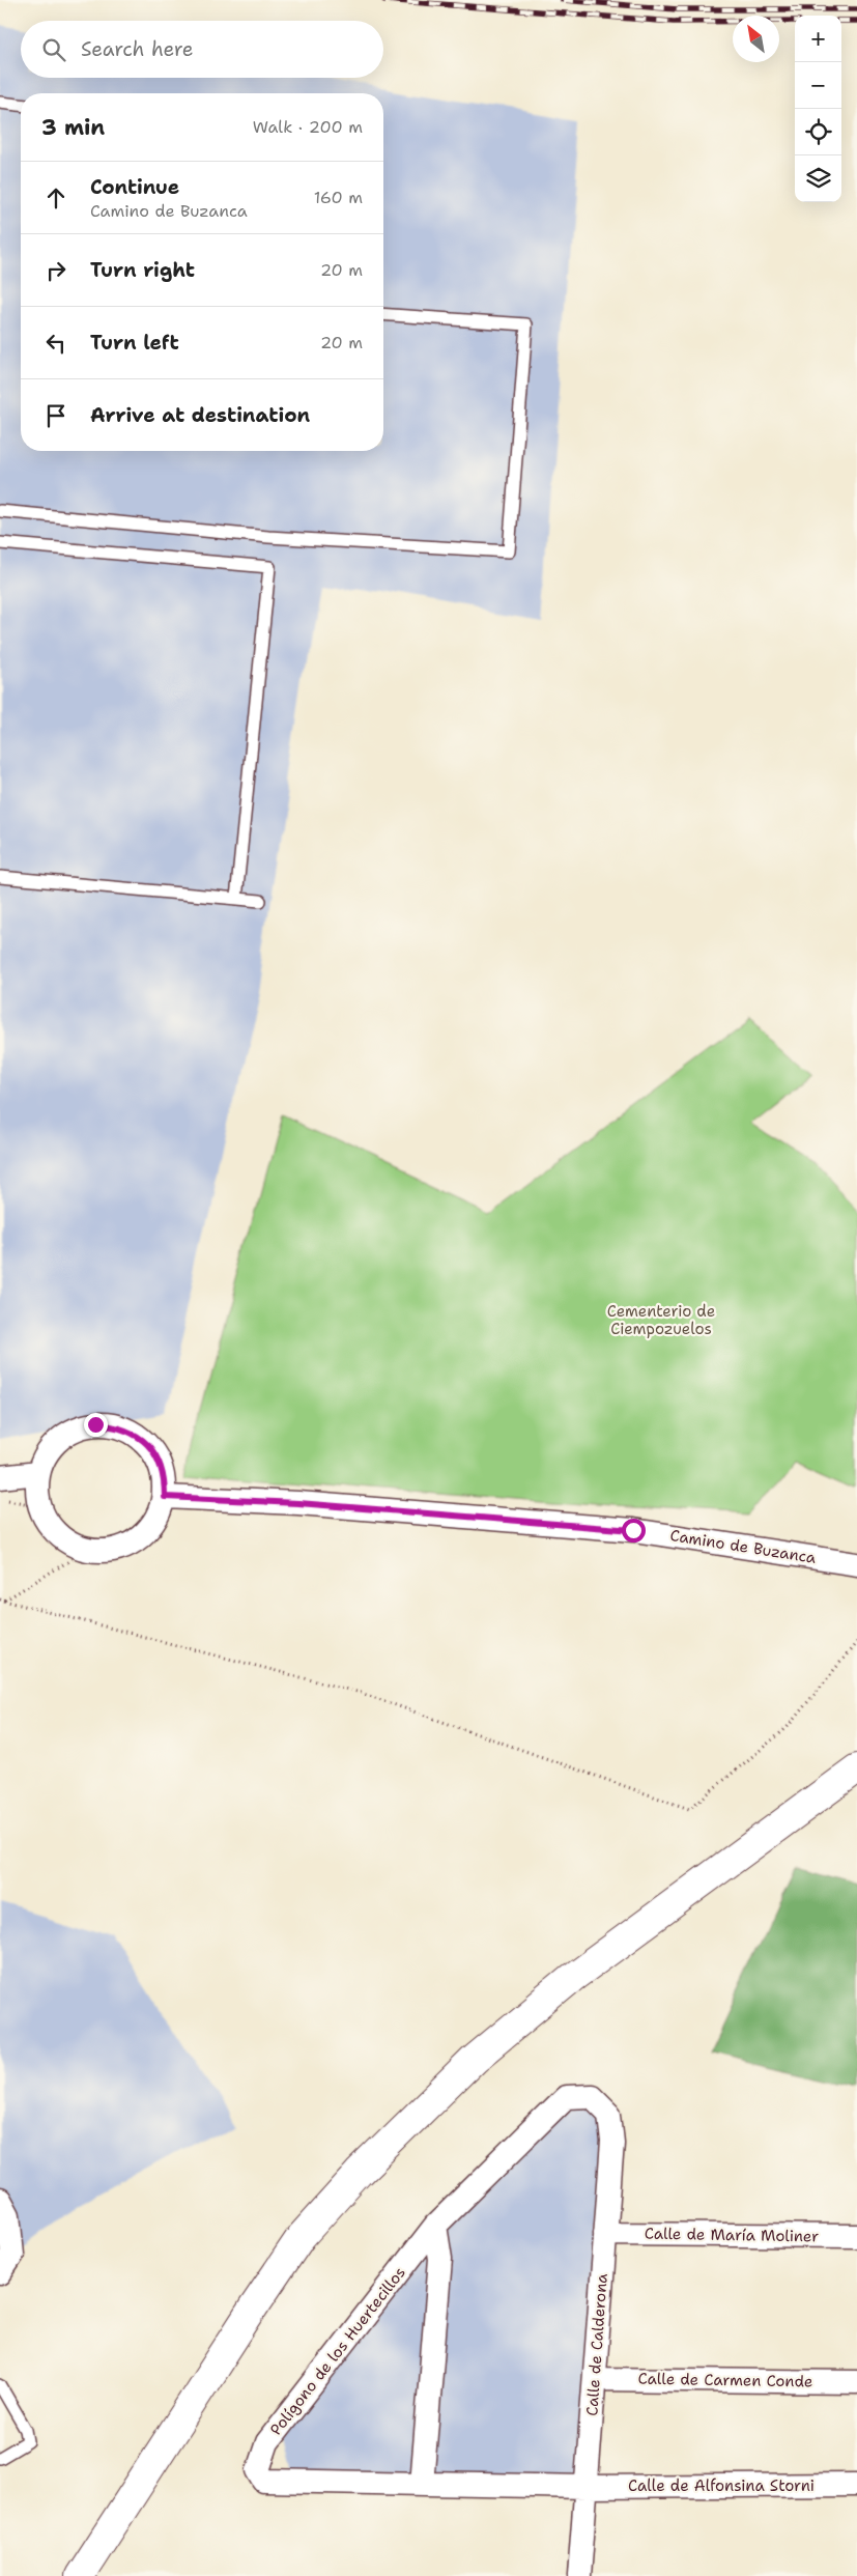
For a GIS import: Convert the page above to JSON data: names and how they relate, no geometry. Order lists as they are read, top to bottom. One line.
{"streets":{"street":["Camino de Buzanca","Calle de María Moliner","Calle de Calderona","Polígono de los Huertecillos","Calle de Carmen Conde","Calle de Alfonsina Storni"]},"crossings":[["Calle de María Moliner","Calle de Calderona"],["Calle de Calderona","Polígono de los Huertecillos"],["Calle de Calderona","Calle de Carmen Conde"],["Calle de Calderona","Calle de Alfonsina Storni"],["Polígono de los Huertecillos","Calle de Alfonsina Storni"]],"parks":["Cementerio de Ciempozuelos"],"north":"top left","page":{"map_buttons":["+","−"],"search":"Search here","heading":["3 min","Walk · 200 m"],"list":[["Continue","Camino de Buzanca","160 m"],["Turn right","20 m"],["Turn left","20 m"],"Arrive at destination"]}}
